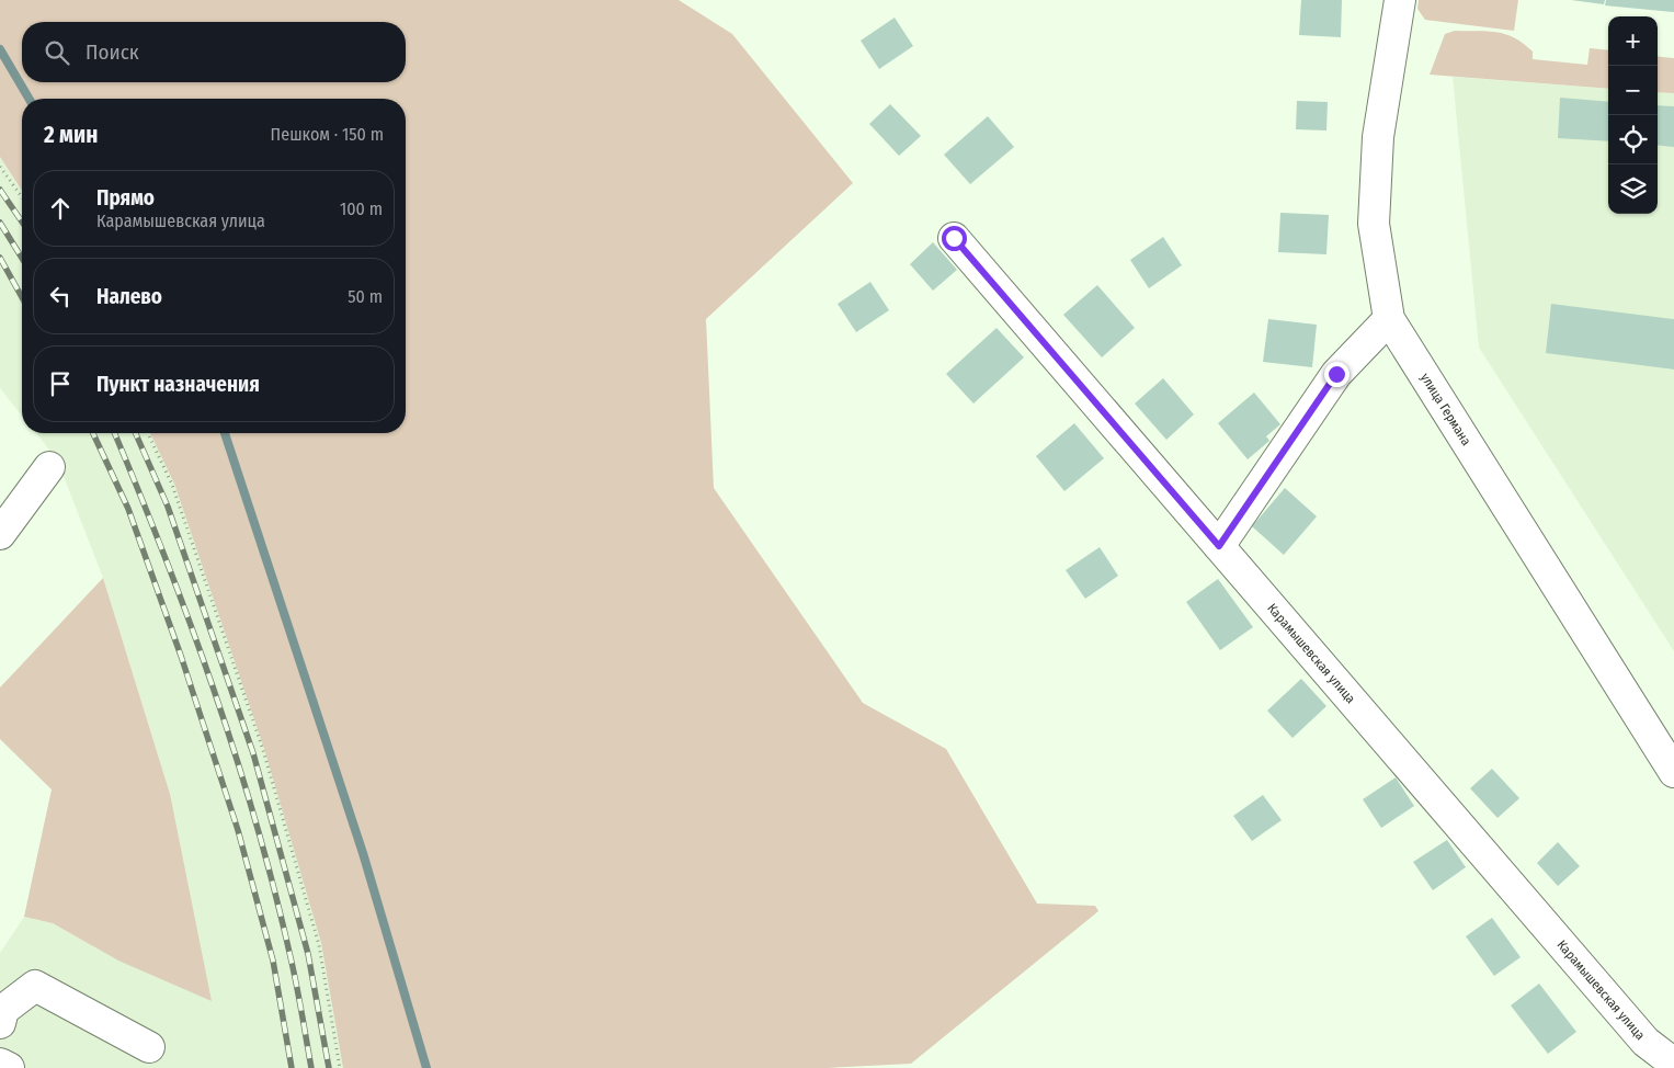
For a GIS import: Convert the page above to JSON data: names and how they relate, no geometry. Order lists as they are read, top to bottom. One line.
{"streets":{"street":["улица Германа","Карамышевская улица"]},"page":{"map_buttons":["+","−"],"search":"Поиск","heading":["2 мин","Пешком · 150 m"],"list":[["Прямо","Карамышевская улица","100 m"],["Налево","50 m"],"Пункт назначения"]}}
